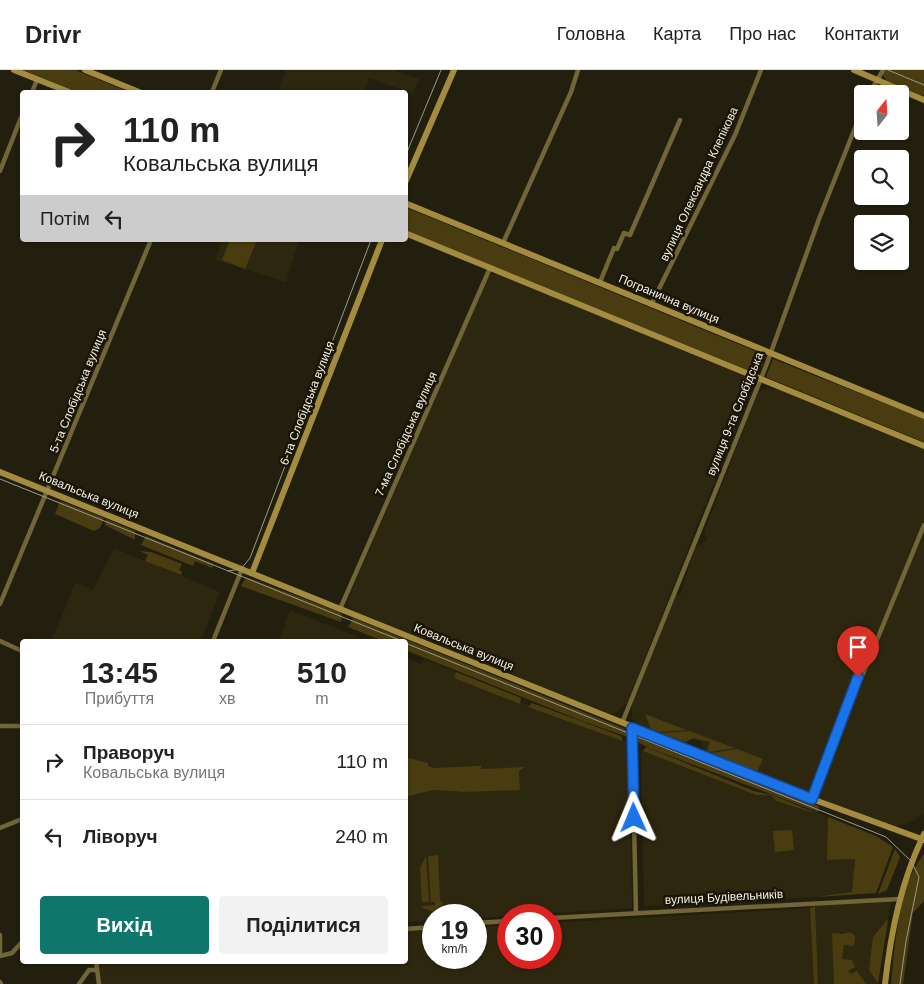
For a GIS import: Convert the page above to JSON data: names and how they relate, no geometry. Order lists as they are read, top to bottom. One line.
{"streets":{"street":["вулиця Олександра Клепікова","Погранична вулиця","5-та Слобідська вулиця","6-та Слобідська вулиця","вулиця 9-та Слобідська","7-ма Слобідська вулиця","Ковальська вулиця","вулиця Будівельників"]},"crossings":[["вулиця Олександра Клепікова","Погранична вулиця"],["Погранична вулиця","вулиця 9-та Слобідська"],["5-та Слобідська вулиця","Ковальська вулиця"],["6-та Слобідська вулиця","Ковальська вулиця"],["вулиця 9-та Слобідська","Ковальська вулиця"],["7-ма Слобідська вулиця","Ковальська вулиця"]],"north":"top","page":{"header":"Drivr","nav":["Головна","Карта","Про нас","Контакти"],"turn":["110 m","Ковальська вулиця"],"then":"Потім","eta":["13:45","Прибуття","2","хв","510","m"],"list":[{"name":"Праворуч","note":"Ковальська вулиця","value":"110 m"},{"name":"Ліворуч","value":"240 m"}],"buttons":["Вихід","Поділитися"],"speed":"19 km/h","limit":"30"}}
